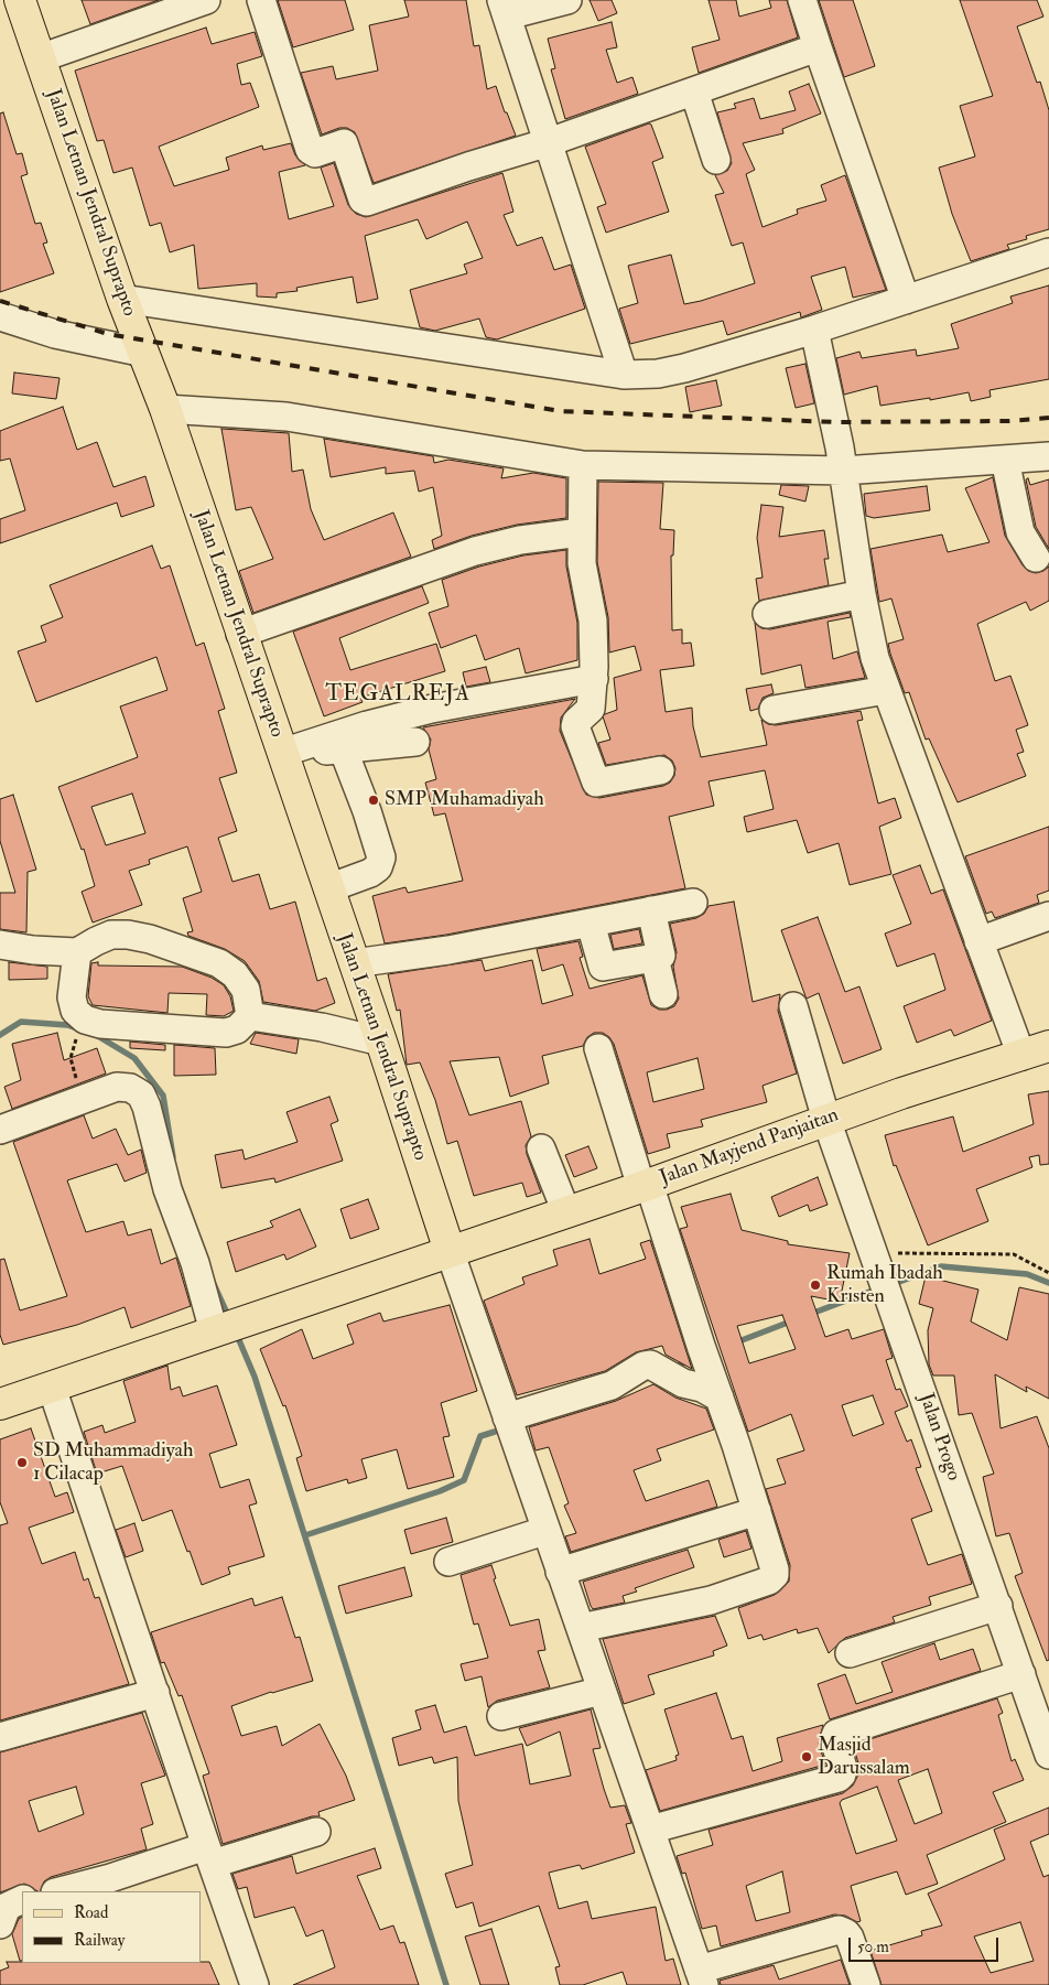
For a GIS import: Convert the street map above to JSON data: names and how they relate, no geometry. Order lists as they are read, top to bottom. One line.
{"streets":{"main road":["Jalan Letnan Jendral Suprapto","Jalan Mayjend Panjaitan"],"street":["Jalan Progo"]},"crossings":[["Jalan Letnan Jendral Suprapto","Jalan Mayjend Panjaitan"],["Jalan Mayjend Panjaitan","Jalan Progo"]],"districts":["TEGALREJA"],"places":["SMP Muhamadiyah","Rumah Ibadah Kristen","SD Muhammadiyah 1 Cilacap","Masjid Darussalam"],"legend":["Road","Railway"],"scale_bar":"50 m"}
